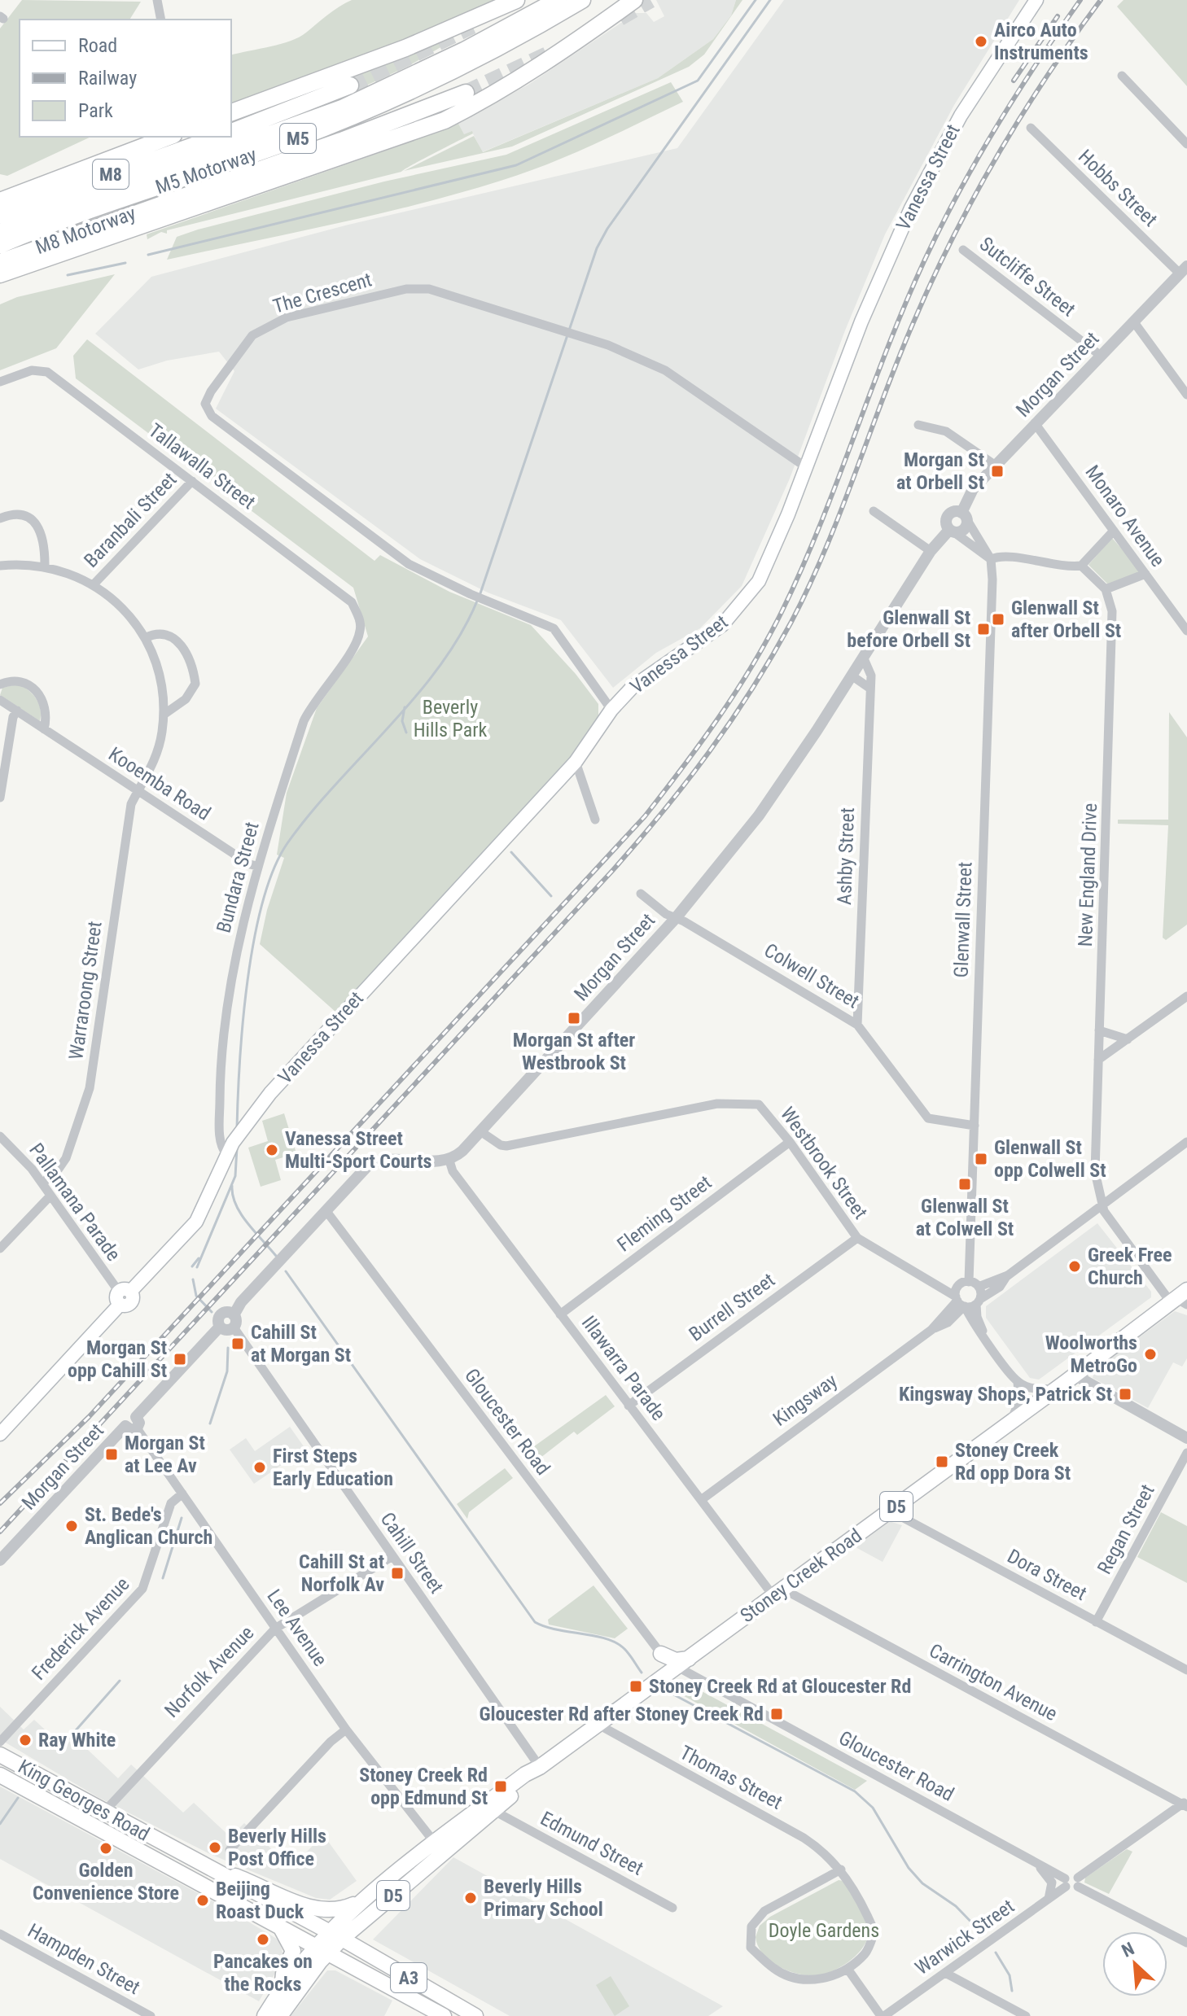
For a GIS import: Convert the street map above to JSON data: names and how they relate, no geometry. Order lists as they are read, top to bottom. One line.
{"streets":{"highway":["M5","M5 Motorway","M8","M8 Motorway"],"main road":["Vanessa Street","D5","Stoney Creek Road","King Georges Road","A3"],"street":["Hobbs Street","Sutcliffe Street","The Crescent","Morgan Street","Tallawalla Street","Monaro Avenue","Baranbali Street","Kooemba Road","Ashby Street","New England Drive","Bundara Street","Glenwall Street","Colwell Street","Warraroong Street","Westbrook Street","Pallamana Parade","Fleming Street","Burrell Street","Illawarra Parade","Kingsway","Gloucester Road","Regan Street","Cahill Street","Dora Street","Lee Avenue","Frederick Avenue","Norfolk Avenue","Carrington Avenue","Thomas Street","Edmund Street","Warwick Street","Hampden Street"]},"crossings":[["Vanessa Street","The Crescent"],["Vanessa Street","Bundara Street"],["Vanessa Street","Pallamana Parade"],["Hobbs Street","Morgan Street"],["Sutcliffe Street","Morgan Street"],["Morgan Street","Monaro Avenue"],["Morgan Street","Ashby Street"],["Morgan Street","Colwell Street"],["Morgan Street","Westbrook Street"],["Morgan Street","Illawarra Parade"],["Morgan Street","Cahill Street"],["Morgan Street","Lee Avenue"],["Tallawalla Street","Baranbali Street"],["Tallawalla Street","Bundara Street"],["Baranbali Street","Warraroong Street"],["Kooemba Road","Bundara Street"],["Kooemba Road","Warraroong Street"],["Ashby Street","Colwell Street"],["Glenwall Street","Colwell Street"],["Warraroong Street","Pallamana Parade"],["Westbrook Street","Fleming Street"],["Westbrook Street","Burrell Street"],["Westbrook Street","Kingsway"],["Fleming Street","Illawarra Parade"],["Burrell Street","Illawarra Parade"],["Illawarra Parade","Kingsway"],["Illawarra Parade","Stoney Creek Road"],["Illawarra Parade","Carrington Avenue"],["Gloucester Road","Stoney Creek Road"],["Gloucester Road","Warwick Street"],["Regan Street","Dora Street"],["Cahill Street","Stoney Creek Road"],["Cahill Street","Norfolk Avenue"],["Dora Street","Stoney Creek Road"],["Stoney Creek Road","Lee Avenue"],["Stoney Creek Road","Carrington Avenue"],["Stoney Creek Road","Thomas Street"],["Stoney Creek Road","King Georges Road"],["Stoney Creek Road","Edmund Street"],["Lee Avenue","Frederick Avenue"],["Lee Avenue","Norfolk Avenue"],["Norfolk Avenue","King Georges Road"]],"parks":["Beverly Hills Park","Doyle Gardens"],"places":{"other":["Airco Auto Instruments","Vanessa Street Multi-Sport Courts","Greek Free Church","Woolworths MetroGo","First Steps Early Education","St. Bede's Anglican Church","Ray White","Beverly Hills Post Office","Golden Convenience Store","Beverly Hills Primary School","Beijing Roast Duck","Pancakes on the Rocks"],"transit":["Morgan St at Orbell St","Glenwall St after Orbell St","Glenwall St before Orbell St","Morgan St after Westbrook St","Glenwall St opp Colwell St","Glenwall St at Colwell St","Cahill St at Morgan St","Morgan St opp Cahill St","Kingsway Shops, Patrick St","Morgan St at Lee Av","Stoney Creek Rd opp Dora St","Cahill St at Norfolk Av","Stoney Creek Rd at Gloucester Rd","Gloucester Rd after Stoney Creek Rd","Stoney Creek Rd opp Edmund St"]},"legend":["Road","Railway","Park"],"north":"top left"}
